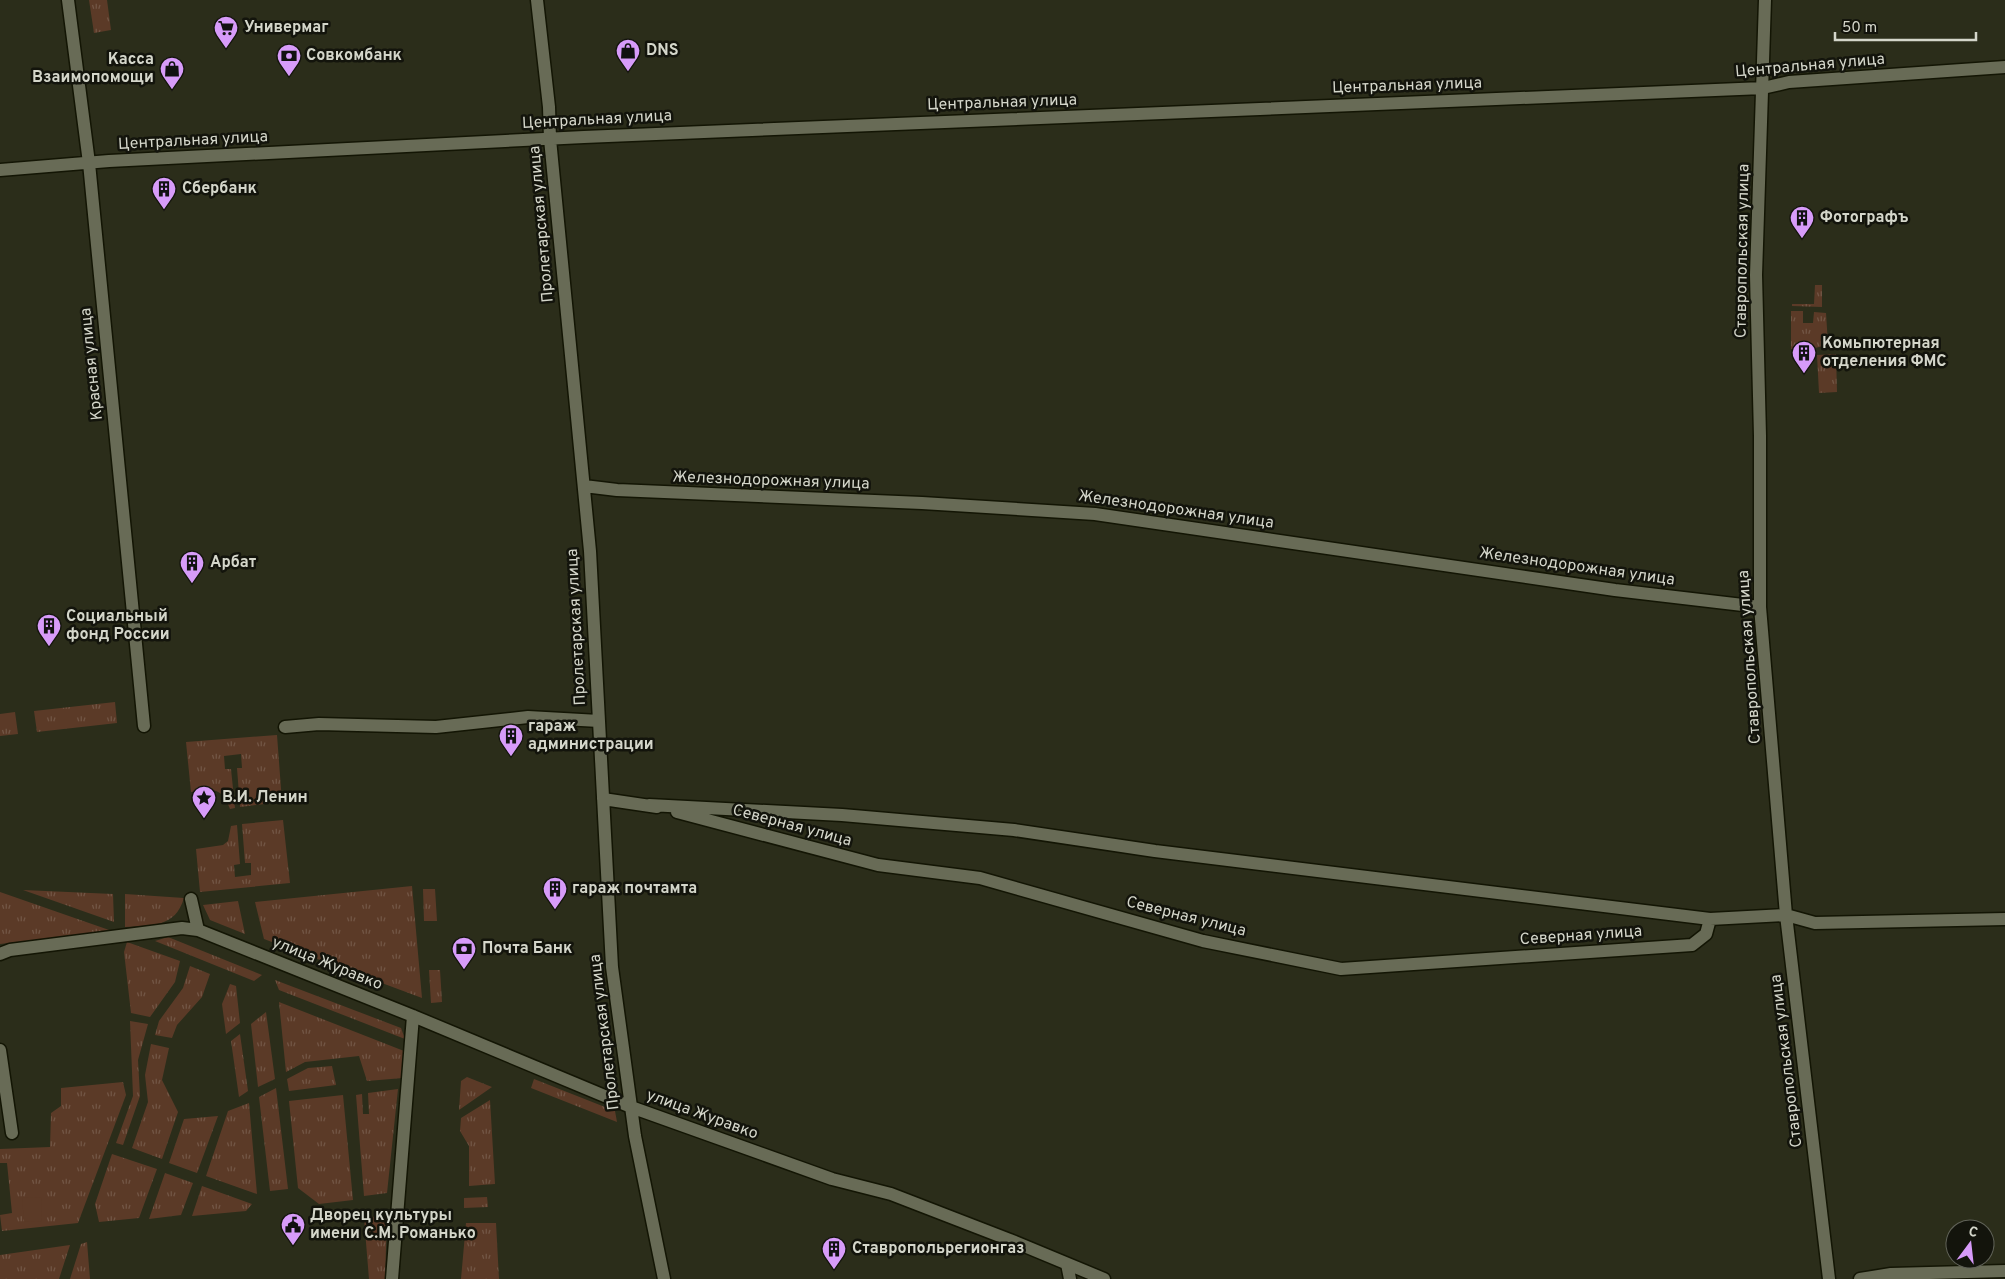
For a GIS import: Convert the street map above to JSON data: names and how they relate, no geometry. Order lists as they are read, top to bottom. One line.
{"streets":{"street":["Центральная улица","Пролетарская улица","Ставропольская улица","Красная улица","Железнодорожная улица","Северная улица","улица Журавко"]},"crossings":[["Центральная улица","Пролетарская улица"],["Центральная улица","Ставропольская улица"],["Центральная улица","Красная улица"],["Пролетарская улица","Железнодорожная улица"],["Пролетарская улица","Северная улица"],["Пролетарская улица","улица Журавко"],["Ставропольская улица","Железнодорожная улица"],["Ставропольская улица","Северная улица"]],"places":{"supermarket":["Универмаг"],"shop":["DNS","Касса Взаимопомощи"],"bank":["Совкомбанк","Почта Банк"],"building":["Сбербанк","Фотографъ","Комьпютерная отделения ФМС","Арбат","Социальный фонд России","гараж администрации","гараж почтамта","Ставропольрегионгаз"],"place":["В.И. Ленин"],"public building":["Дворец культуры имени С.М. Романько"]},"scale_bar":"50 m","north":"top"}
